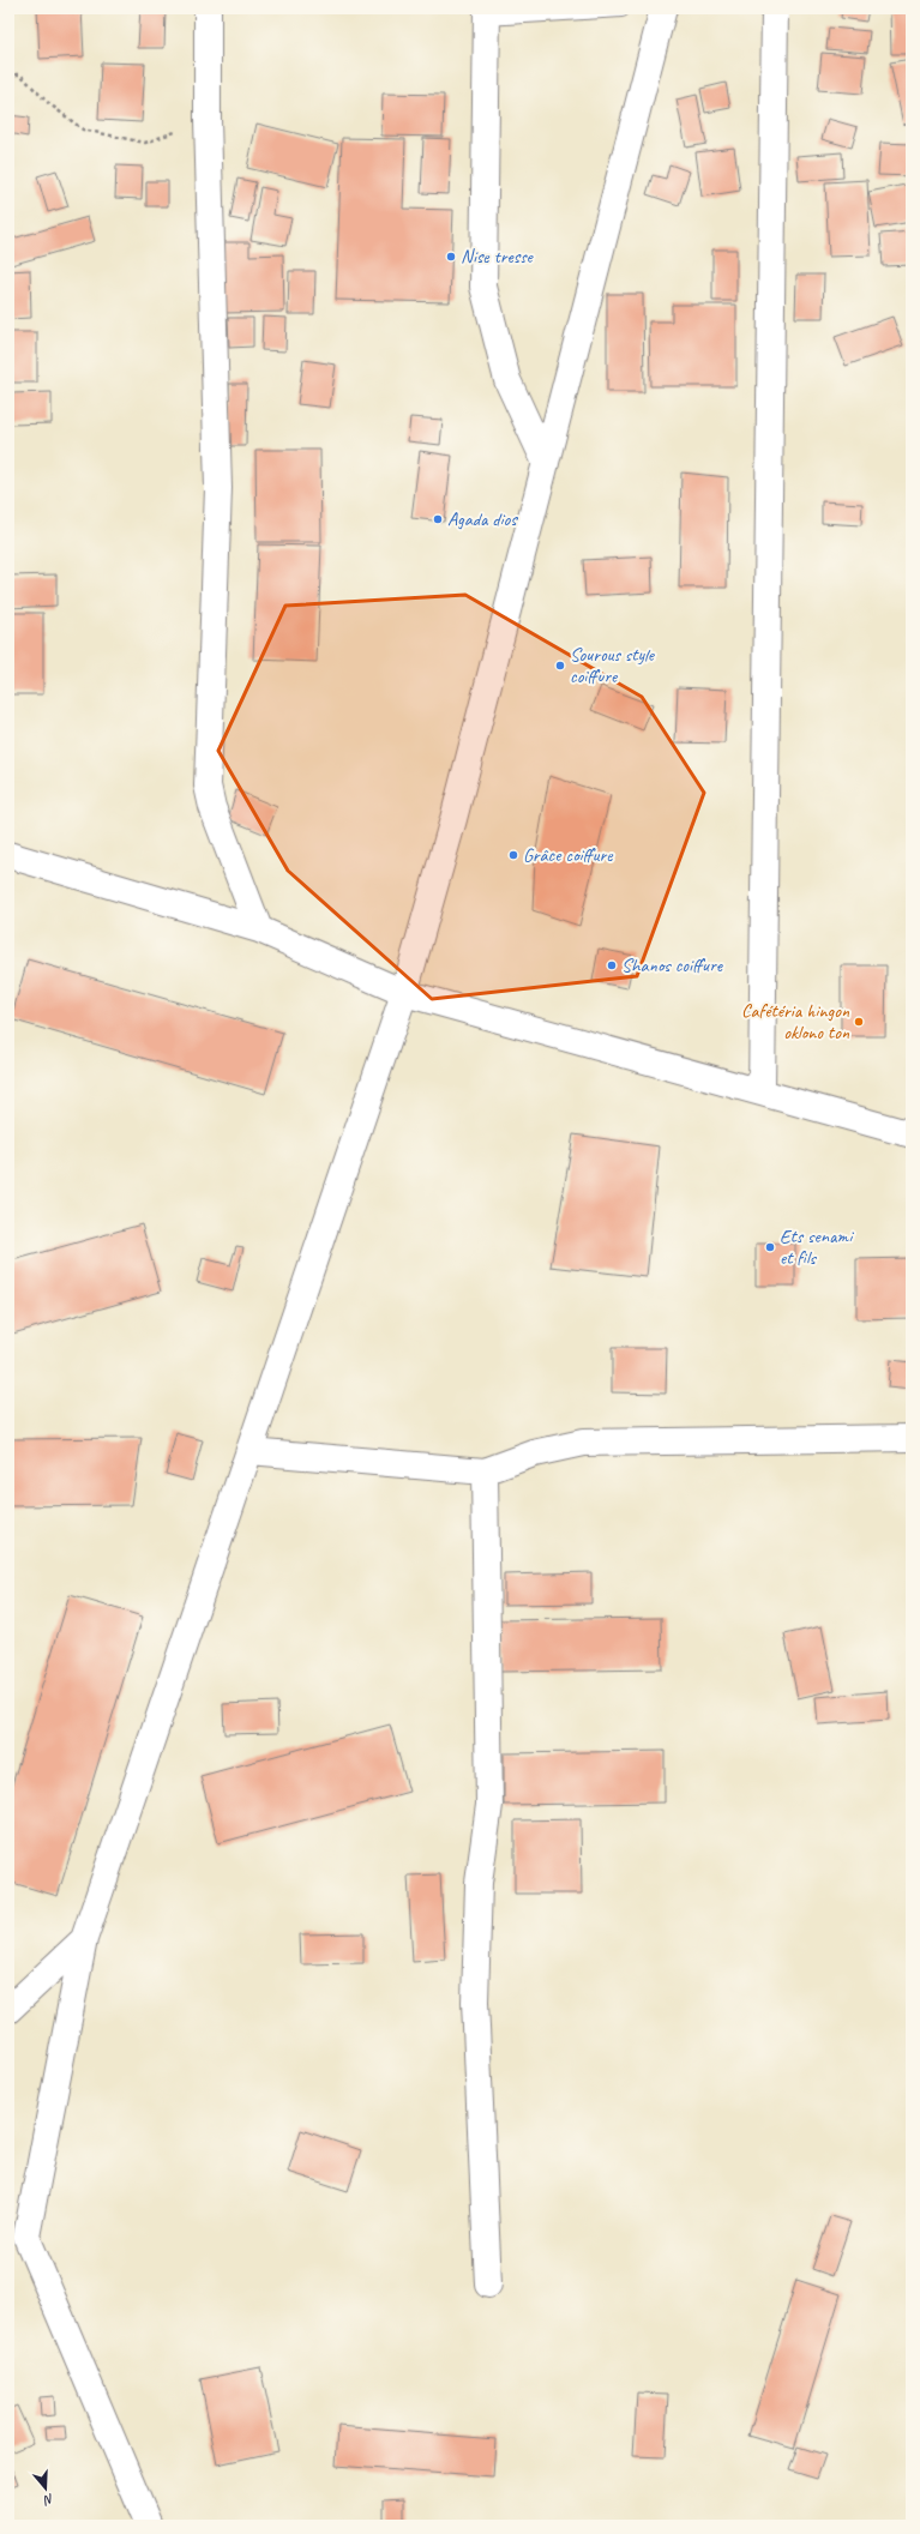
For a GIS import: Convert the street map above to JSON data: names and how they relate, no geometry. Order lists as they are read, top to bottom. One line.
{"places":["Nise tresse","Agada dios","Sourous style coiffure","Grâce coiffure","Shanos coiffure","Cafétéria hingon oklono ton","Ets senami et fils"],"north":"bottom"}
